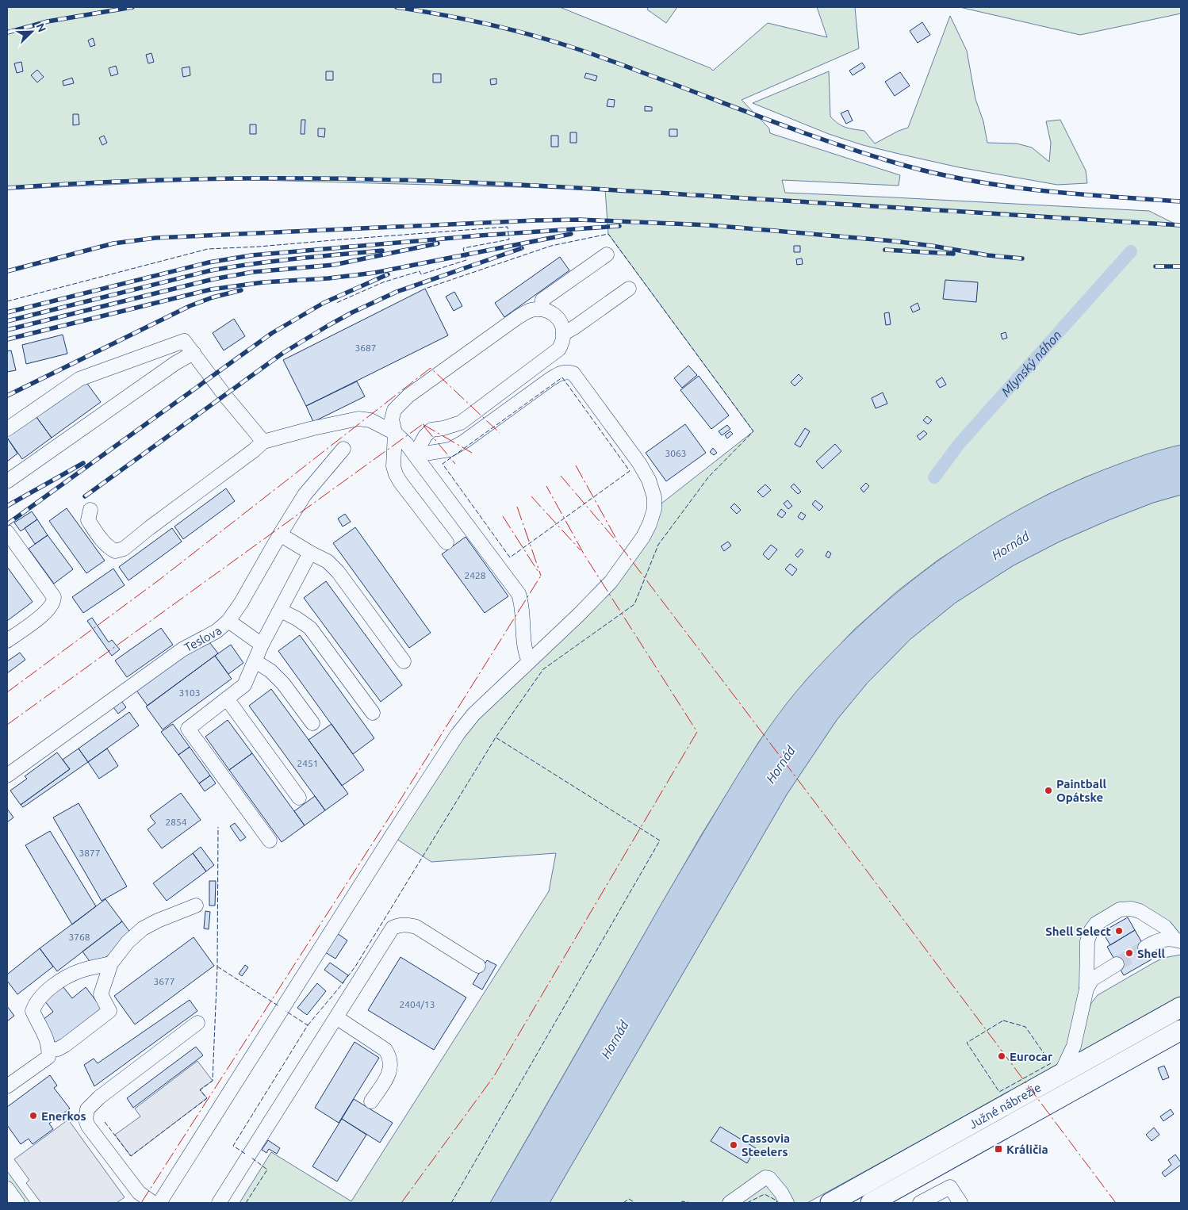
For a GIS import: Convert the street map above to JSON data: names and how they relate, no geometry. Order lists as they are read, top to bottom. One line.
{"streets":{"highway":["Južné nábrežie"],"street":["Teslova"]},"water":["Mlynský náhon","Hornád"],"places":{"other":["Paintball Opátske","Shell Select","Shell","Eurocar","Enerkos","Cassovia Steelers"],"transit":["Králičia"]},"house_numbers":["3687","3063","2428","3103","2451","2854","3877","3768","3677","2404/13"],"north":"top right"}
